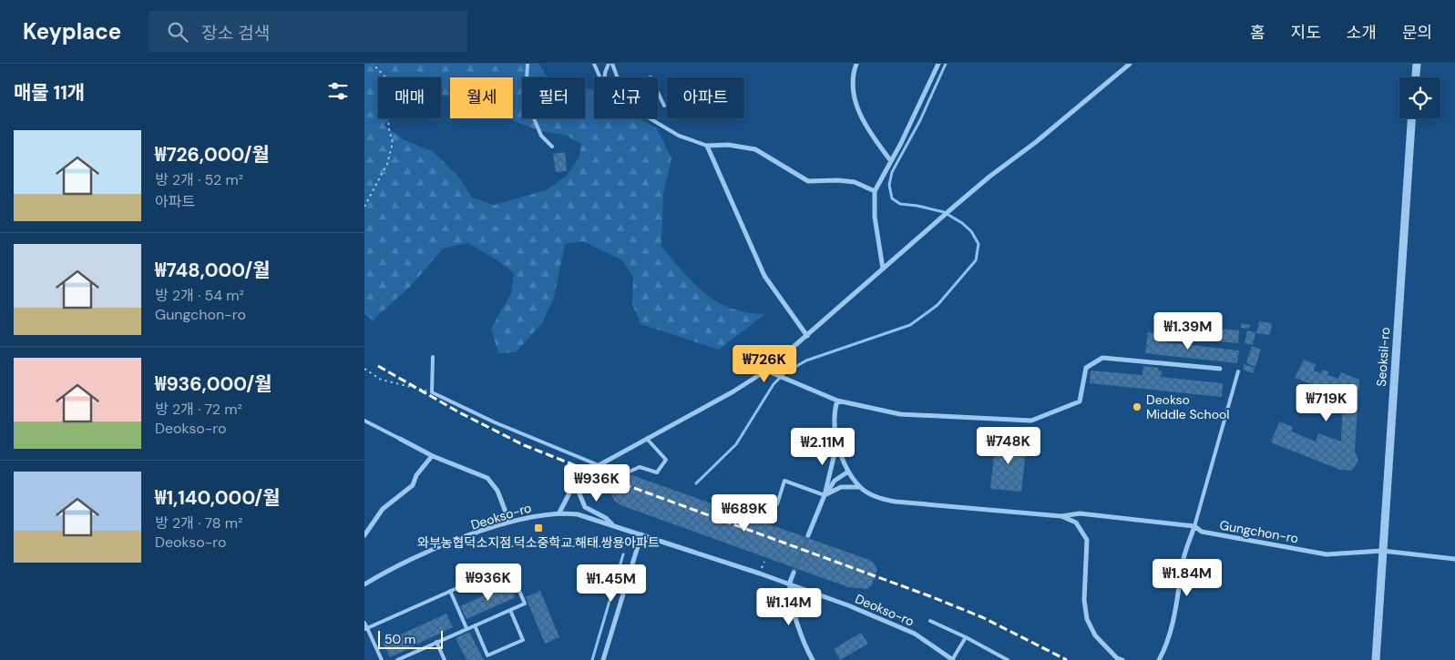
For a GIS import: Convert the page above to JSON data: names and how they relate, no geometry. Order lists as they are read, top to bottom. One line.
{"streets":{"street":["Seoksil-ro","Deokso-ro","Gungchon-ro"]},"crossings":[["Seoksil-ro","Gungchon-ro"]],"places":{"other":["Deokso Middle School"],"transit":["와부농협덕소지점.덕소중학교.해태.쌍용아파트"]},"scale_bar":"50 m","page":{"header":"Keyplace","search":"장소 검색","nav":["홈","지도","소개","문의"],"heading":"매물 11개","chip":["매매","월세","필터","신규","아파트"],"list":[{"name":"₩726,000/월","note":"방 2개 · 52 m² · 아파트"},{"name":"₩748,000/월","note":"방 2개 · 54 m² · Gungchon-ro"},{"name":"₩936,000/월","note":"방 2개 · 72 m² · Deokso-ro"},{"name":"₩1,140,000/월","note":"방 2개 · 78 m² · Deokso-ro"}],"price":["₩1.39M","₩726K","₩719K","₩748K","₩2.11M","₩936K","₩689K","₩1.84M","₩936K","₩1.45M","₩1.14M"],"scale":"50 m"}}
